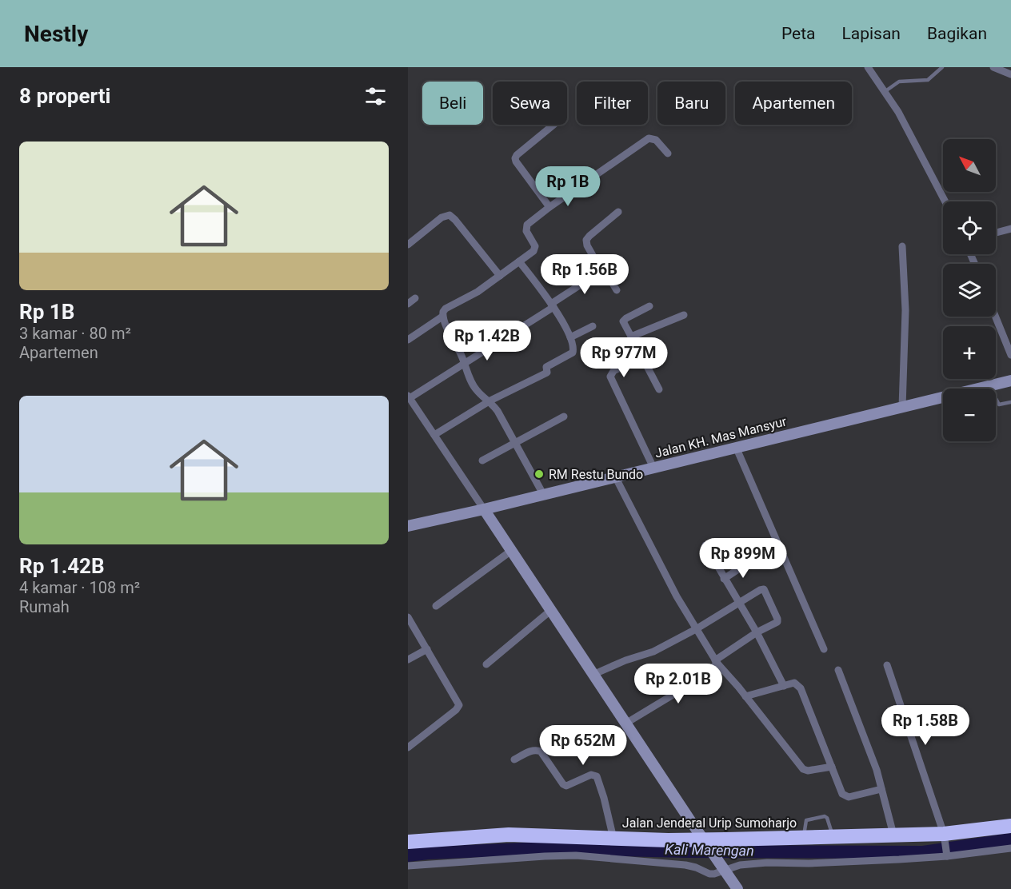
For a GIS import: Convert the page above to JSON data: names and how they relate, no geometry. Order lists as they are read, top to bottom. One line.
{"streets":{"highway":["Jalan Jenderal Urip Sumoharjo"],"street":["Jalan KH. Mas Mansyur"]},"water":["Kali Marengan"],"places":["RM Restu Bundo"],"north":"top left","page":{"header":"Nestly","nav":["Peta","Lapisan","Bagikan"],"heading":"8 properti","chip":["Beli","Sewa","Filter","Baru","Apartemen"],"list":[{"name":"Rp 1B","note":"3 kamar · 80 m² · Apartemen"},{"name":"Rp 1.42B","note":"4 kamar · 108 m² · Rumah"}],"map_buttons":["+","−"],"price":["Rp 1B","Rp 1.56B","Rp 1.42B","Rp 977M","Rp 899M","Rp 2.01B","Rp 1.58B","Rp 652M"]}}
